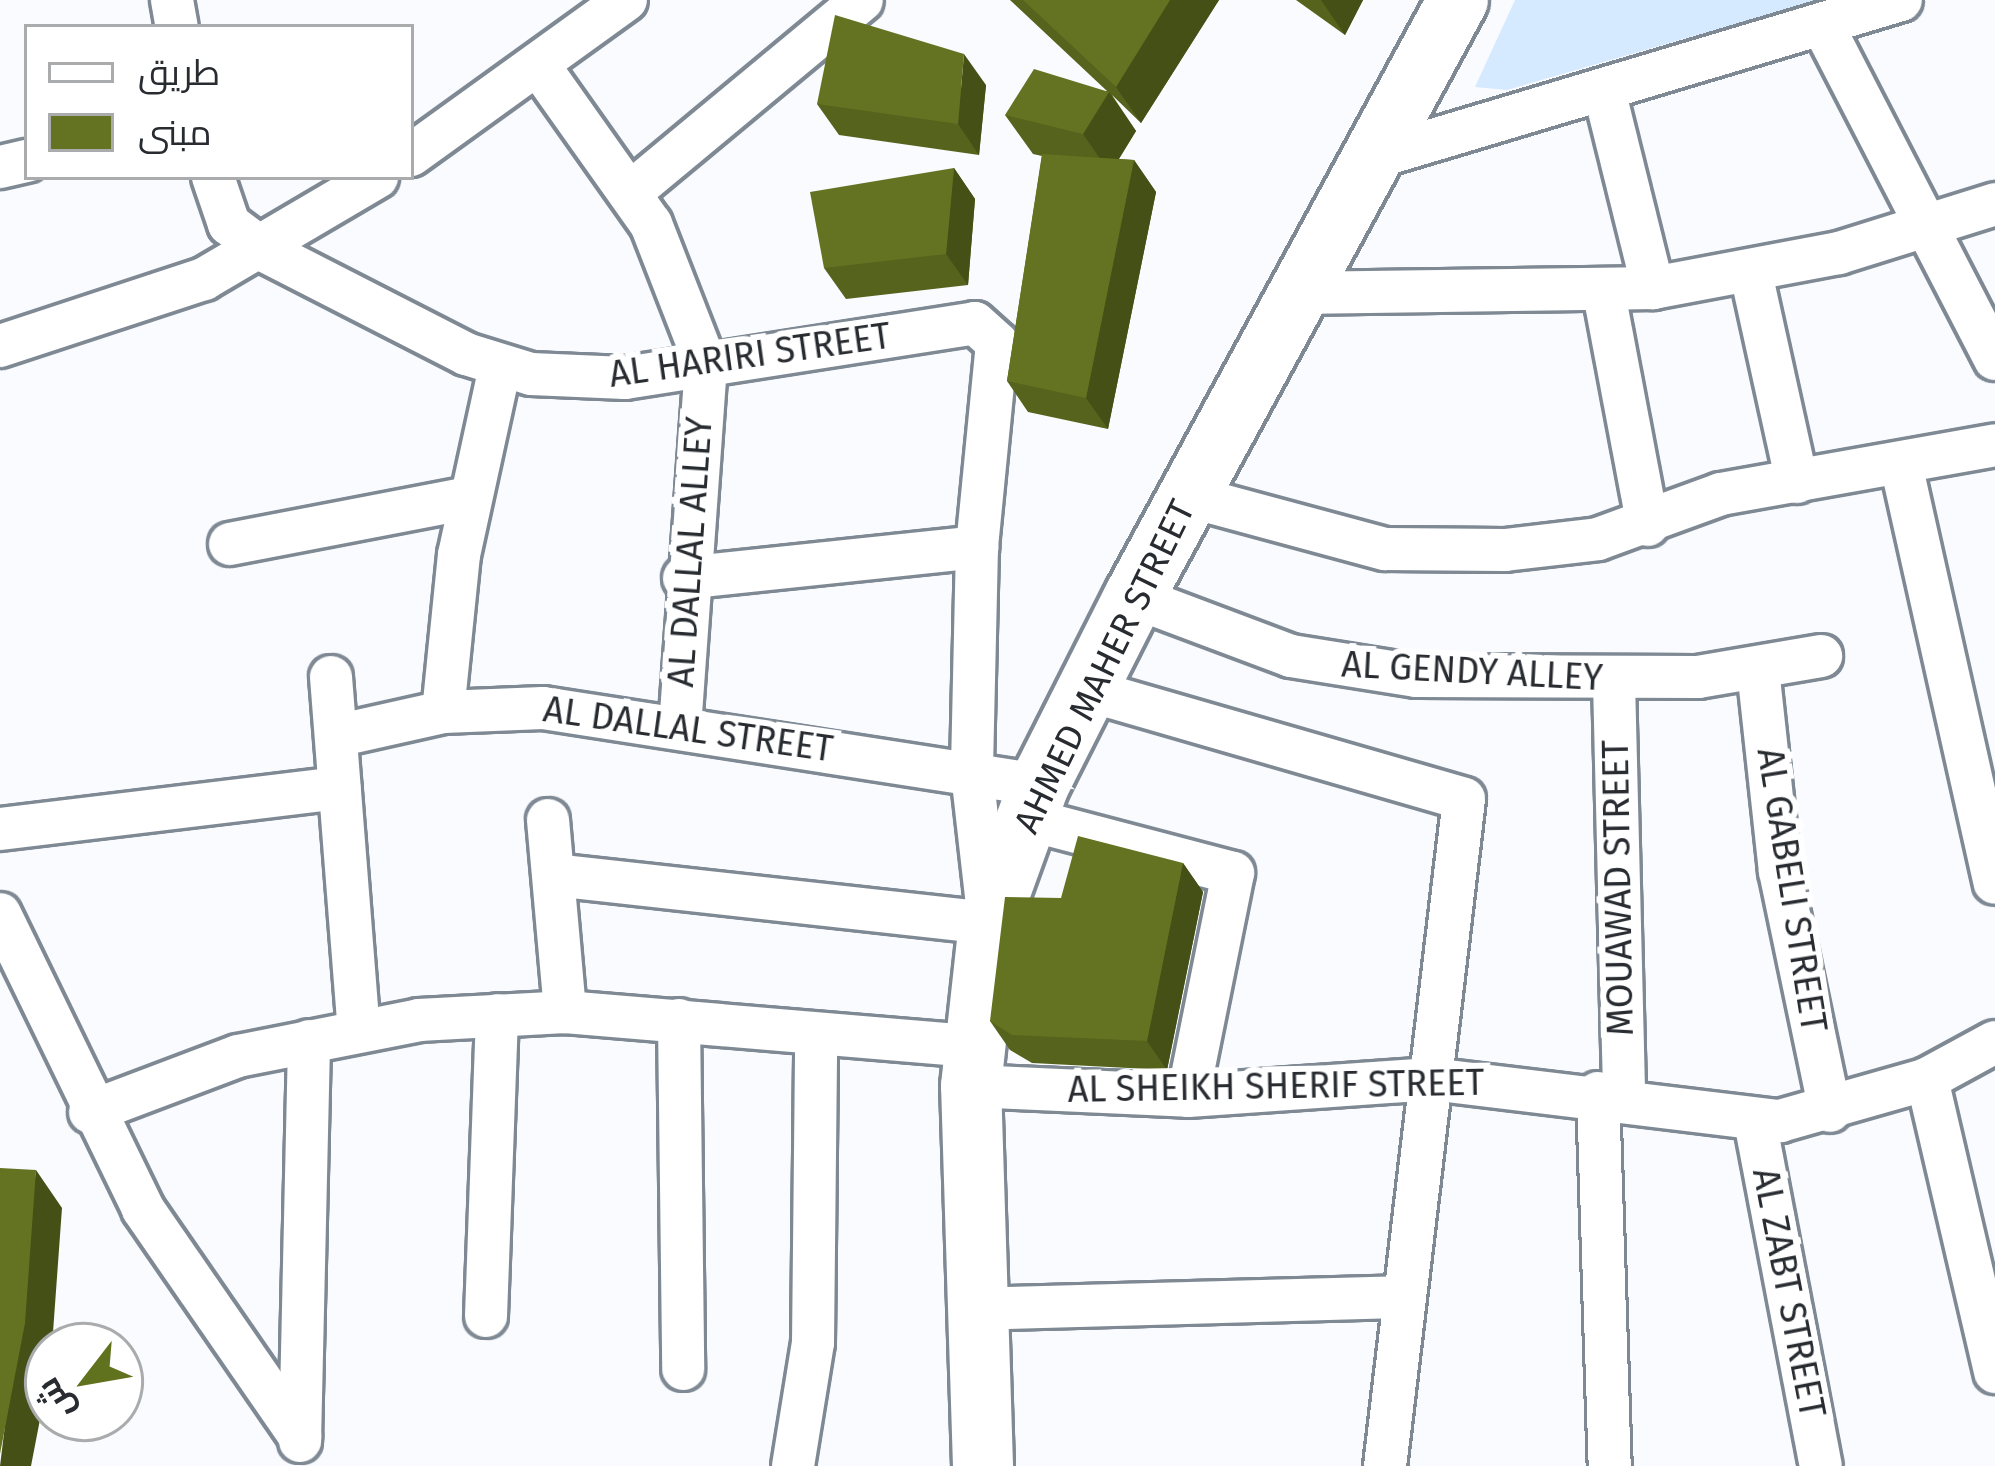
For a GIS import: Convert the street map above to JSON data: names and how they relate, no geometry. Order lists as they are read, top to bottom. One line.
{"streets":{"main road":["AHMED MAHER STREET"],"street":["AL HARIRI STREET","AL DALLAL ALLEY","AL GENDY ALLEY","AL DALLAL STREET","MOUAWAD STREET","AL GABELI STREET","AL SHEIKH SHERIF STREET","AL ZABT STREET"]},"crossings":[["AL HARIRI STREET","AL DALLAL ALLEY"],["AL DALLAL ALLEY","AL DALLAL STREET"],["AHMED MAHER STREET","AL GENDY ALLEY"],["AHMED MAHER STREET","AL DALLAL STREET"],["AHMED MAHER STREET","AL SHEIKH SHERIF STREET"],["AL GENDY ALLEY","MOUAWAD STREET"],["AL GENDY ALLEY","AL GABELI STREET"],["AL DALLAL STREET","AL SHEIKH SHERIF STREET"],["MOUAWAD STREET","AL SHEIKH SHERIF STREET"],["AL GABELI STREET","AL SHEIKH SHERIF STREET"],["AL SHEIKH SHERIF STREET","AL ZABT STREET"]],"legend":["طريق","مبنى"],"north":"bottom left"}
